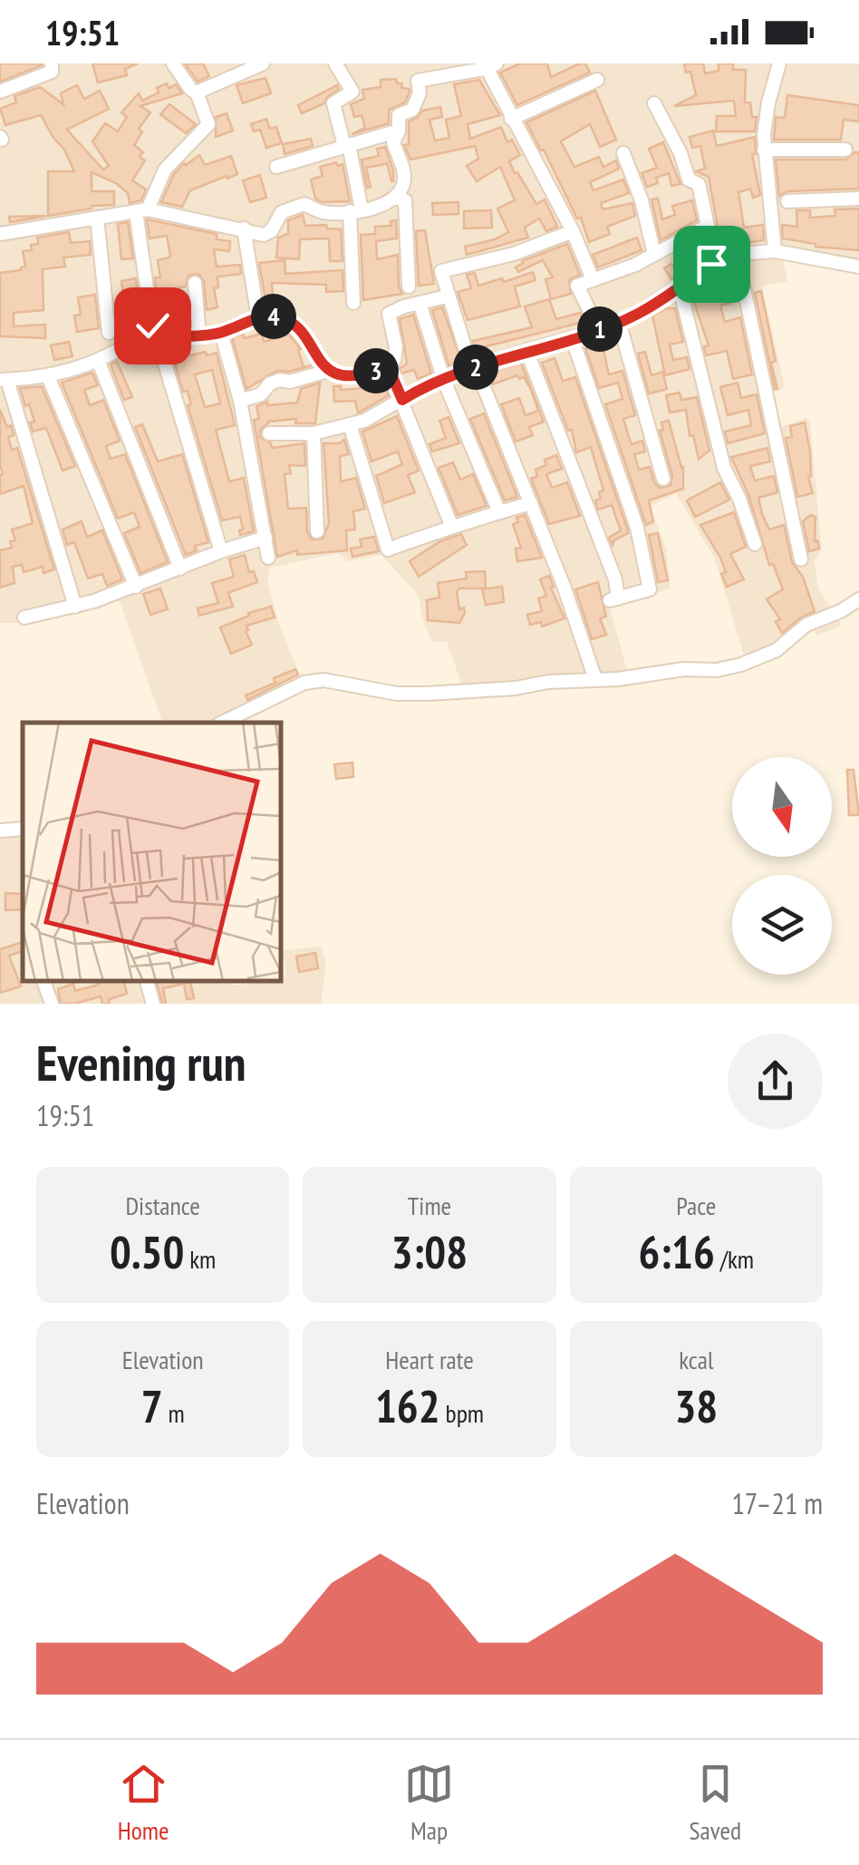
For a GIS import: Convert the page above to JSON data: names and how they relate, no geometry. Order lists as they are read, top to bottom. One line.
{"north":"bottom","page":{"status":"19:51","pins":["4","1","2","3"],"heading":["Evening run","19:51"],"stats":[["Distance","0.50 km"],["Time","3:08"],["Pace","6:16 /km"],["Elevation","7 m"],["Heart rate","162 bpm"],["kcal","38"]],"chart":["Elevation","17–21 m"],"tabs":["Home","Map","Saved"]}}
